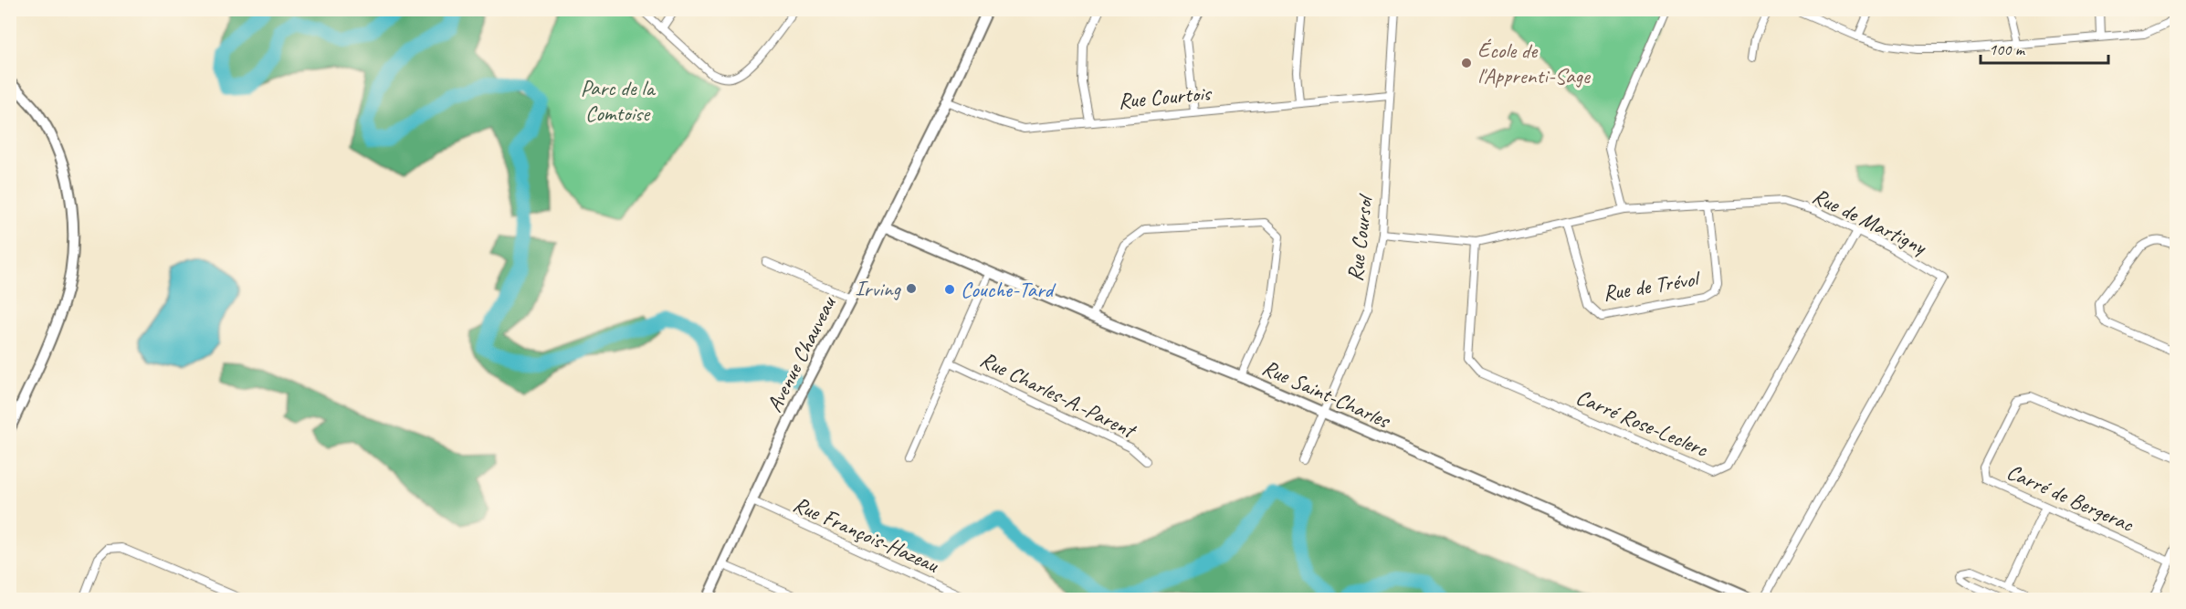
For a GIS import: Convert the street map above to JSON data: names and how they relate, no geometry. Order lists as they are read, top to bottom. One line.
{"streets":{"street":["Rue Courtois","Rue de Martigny","Rue Coursol","Rue de Trévol","Avenue Chauveau","Rue Saint-Charles","Rue Charles-A.-Parent","Carré Rose-Leclerc","Carré de Bergerac","Rue François-Hazeau"]},"crossings":[["Rue Courtois","Rue Coursol"],["Rue Courtois","Avenue Chauveau"],["Rue de Martigny","Rue Coursol"],["Rue de Martigny","Rue de Trévol"],["Rue de Martigny","Carré Rose-Leclerc"],["Rue Coursol","Rue Saint-Charles"],["Avenue Chauveau","Rue Saint-Charles"],["Avenue Chauveau","Rue François-Hazeau"],["Rue Saint-Charles","Rue Charles-A.-Parent"]],"parks":["Parc de la Comtoise"],"places":["École de l'Apprenti-Sage","Irving","Couche-Tard"],"scale_bar":"100 m"}
